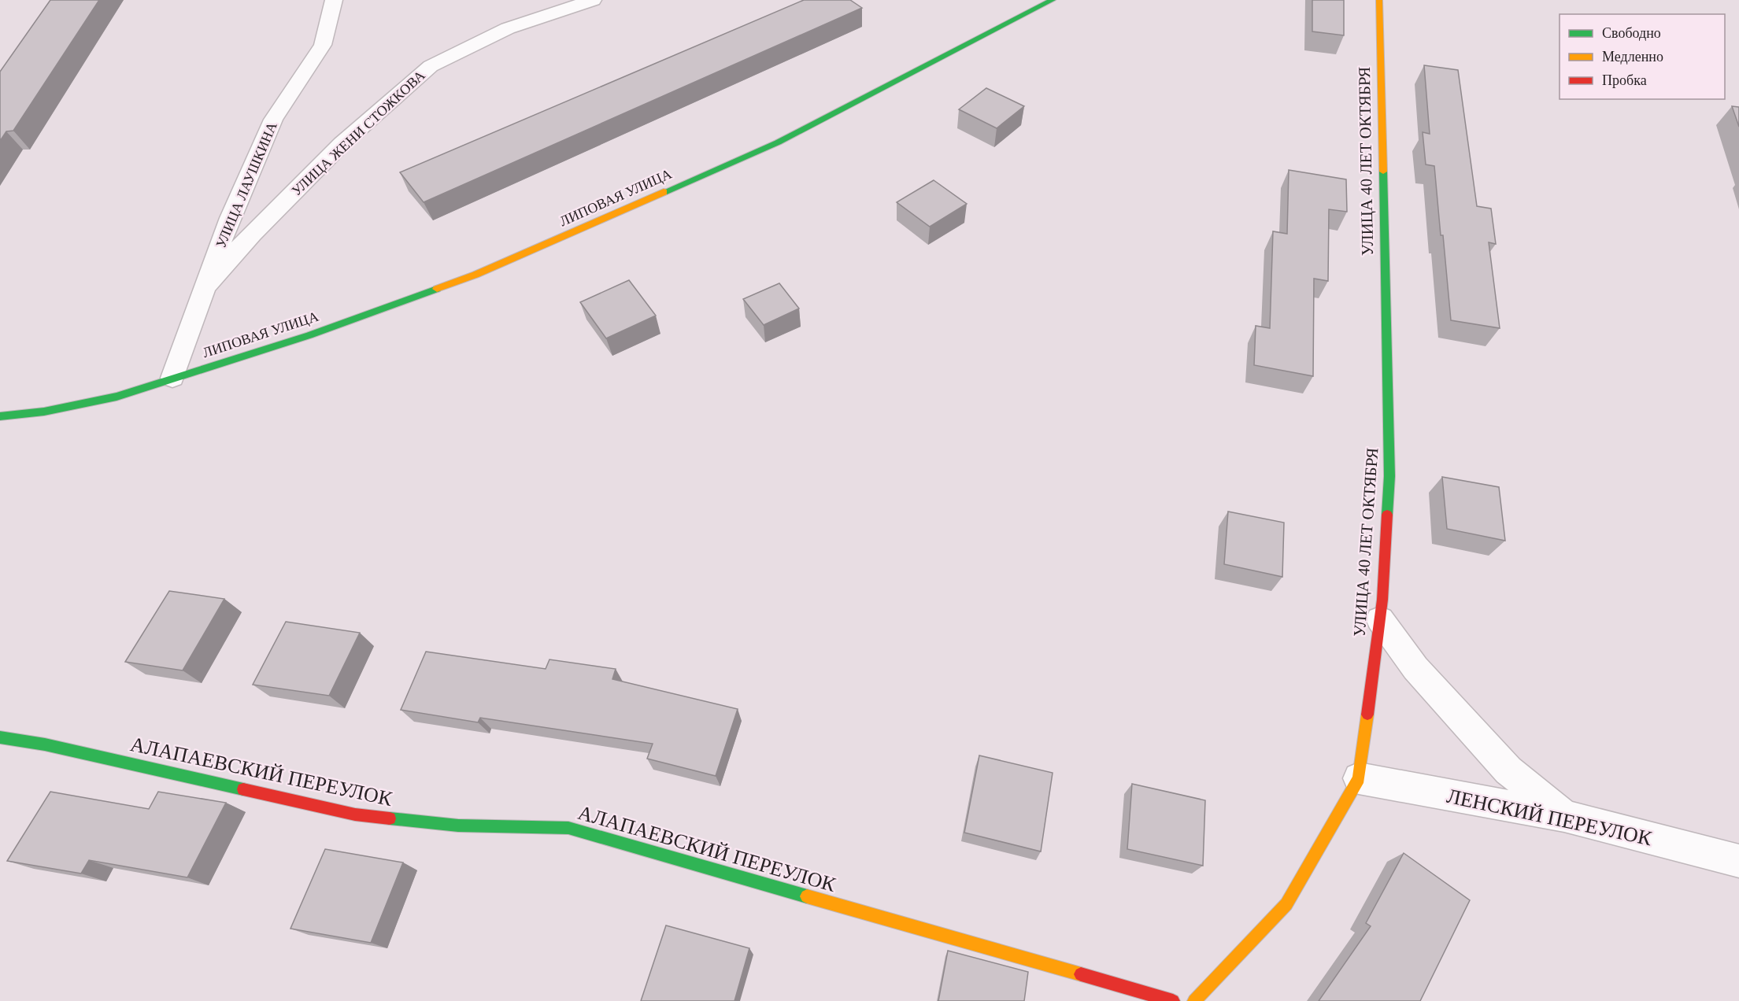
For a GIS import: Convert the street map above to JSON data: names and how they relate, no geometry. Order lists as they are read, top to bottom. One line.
{"streets":{"street":["УЛИЦА ЖЕНИ СТОЖКОВА","УЛИЦА 40 ЛЕТ ОКТЯБРЯ","УЛИЦА ЛАУШКИНА","ЛИПОВАЯ УЛИЦА","АЛАПАЕВСКИЙ ПЕРЕУЛОК","ЛЕНСКИЙ ПЕРЕУЛОК"]},"crossings":[["УЛИЦА ЖЕНИ СТОЖКОВА","УЛИЦА ЛАУШКИНА"],["УЛИЦА 40 ЛЕТ ОКТЯБРЯ","ЛЕНСКИЙ ПЕРЕУЛОК"],["УЛИЦА ЛАУШКИНА","ЛИПОВАЯ УЛИЦА"]],"legend":["Свободно","Медленно","Пробка"]}
